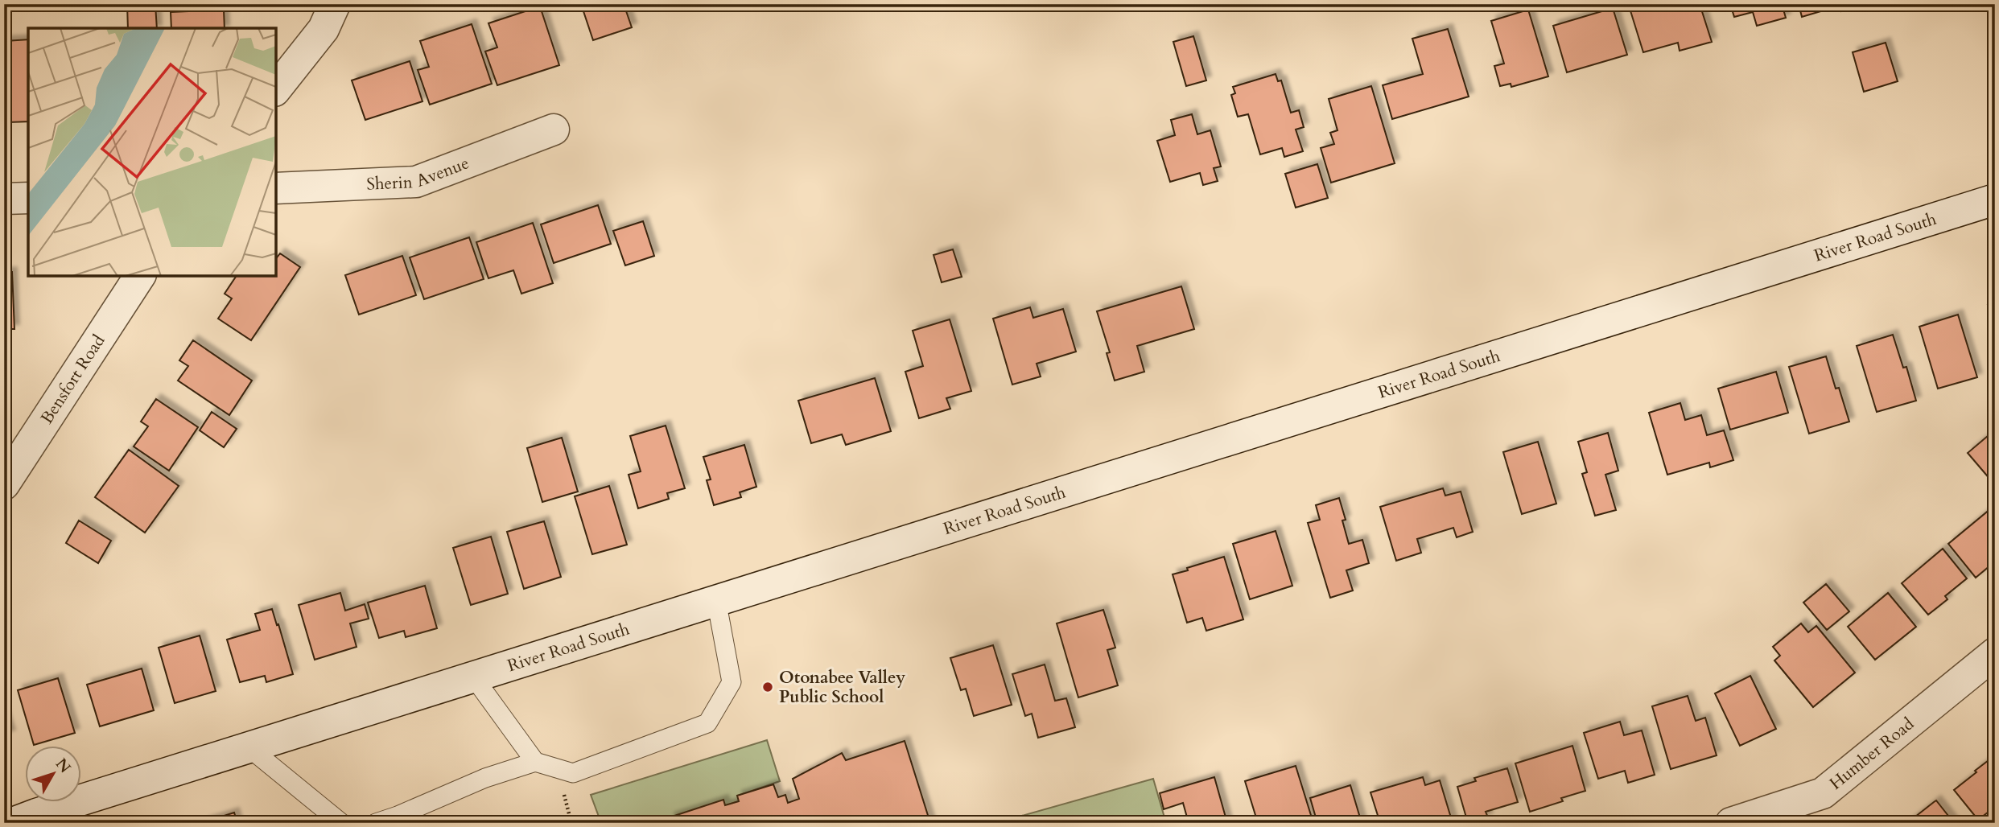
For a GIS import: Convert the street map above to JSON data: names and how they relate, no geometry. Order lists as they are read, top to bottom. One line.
{"streets":{"street":["Sherin Avenue","River Road South","Bensfort Road","Humber Road"]},"places":["Otonabee Valley Public School"],"north":"top right"}
